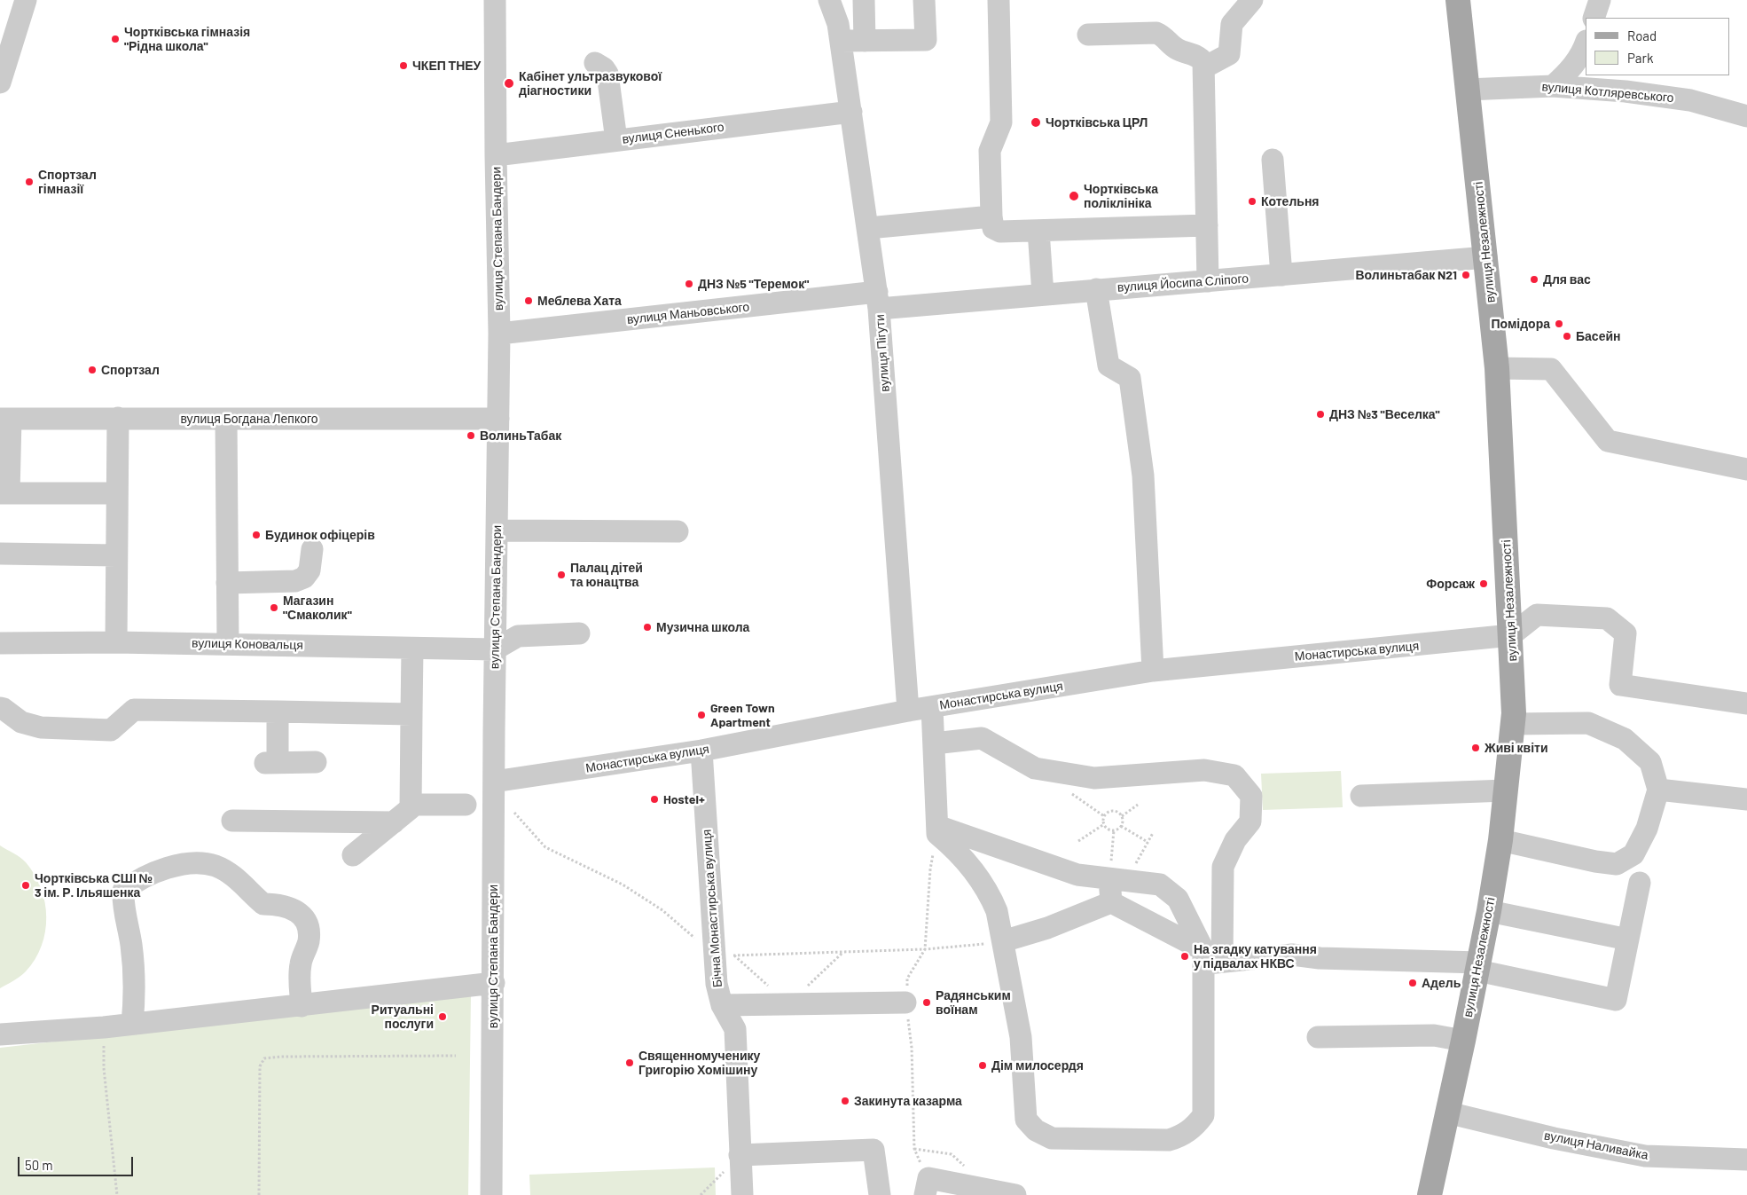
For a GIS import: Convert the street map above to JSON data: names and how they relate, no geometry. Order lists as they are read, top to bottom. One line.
{"streets":{"main road":["вулиця Незалежності"],"street":["вулиця Котляревського","вулиця Сненького","вулиця Степана Бандери","вулиця Йосипа Сліпого","вулиця Маньовського","вулиця Пігути","вулиця Богдана Лепкого","вулиця Коновальця","Монастирська вулиця","Бічна Монастирська вулиця","вулиця Наливайка"]},"crossings":[["вулиця Котляревського","вулиця Незалежності"],["вулиця Сненького","вулиця Степана Бандери"],["вулиця Сненького","вулиця Пігути"],["вулиця Степана Бандери","вулиця Маньовського"],["вулиця Степана Бандери","вулиця Богдана Лепкого"],["вулиця Степана Бандери","вулиця Коновальця"],["вулиця Степана Бандери","Монастирська вулиця"],["вулиця Незалежності","вулиця Йосипа Сліпого"],["вулиця Незалежності","Монастирська вулиця"],["вулиця Незалежності","вулиця Наливайка"],["вулиця Йосипа Сліпого","вулиця Маньовського"],["вулиця Йосипа Сліпого","вулиця Пігути"],["вулиця Маньовського","вулиця Пігути"],["вулиця Пігути","Монастирська вулиця"],["Монастирська вулиця","Бічна Монастирська вулиця"]],"places":["Чортківська гімназія \"Рідна школа\"","ЧКЕП ТНЕУ","Кабінет ультразвукової діагностики","Чортківська ЦРЛ","Спортзал гімназії","Чортківська поліклініка","Котельня","Волиньтабак N21","Для вас","ДНЗ №5 \"Теремок\"","Меблева Хата","Помідора","Басейн","Спортзал","ДНЗ №3 \"Веселка\"","ВолиньТабак","Будинок офіцерів","Палац дітей та юнацтва","Форсаж","Магазин \"Смаколик\"","Музична школа","Green Town Apartment","Живі квіти","Hostel+","Чортківська СШІ № 3 ім. Р. Ільяшенка","На згадку катування у підвалах НКВС","Адель","Радянським воїнам","Ритуальні послуги","Священномученику Григорію Хомішину","Дім милосердя","Закинута казарма"],"legend":["Road","Park"],"scale_bar":"50 m"}
